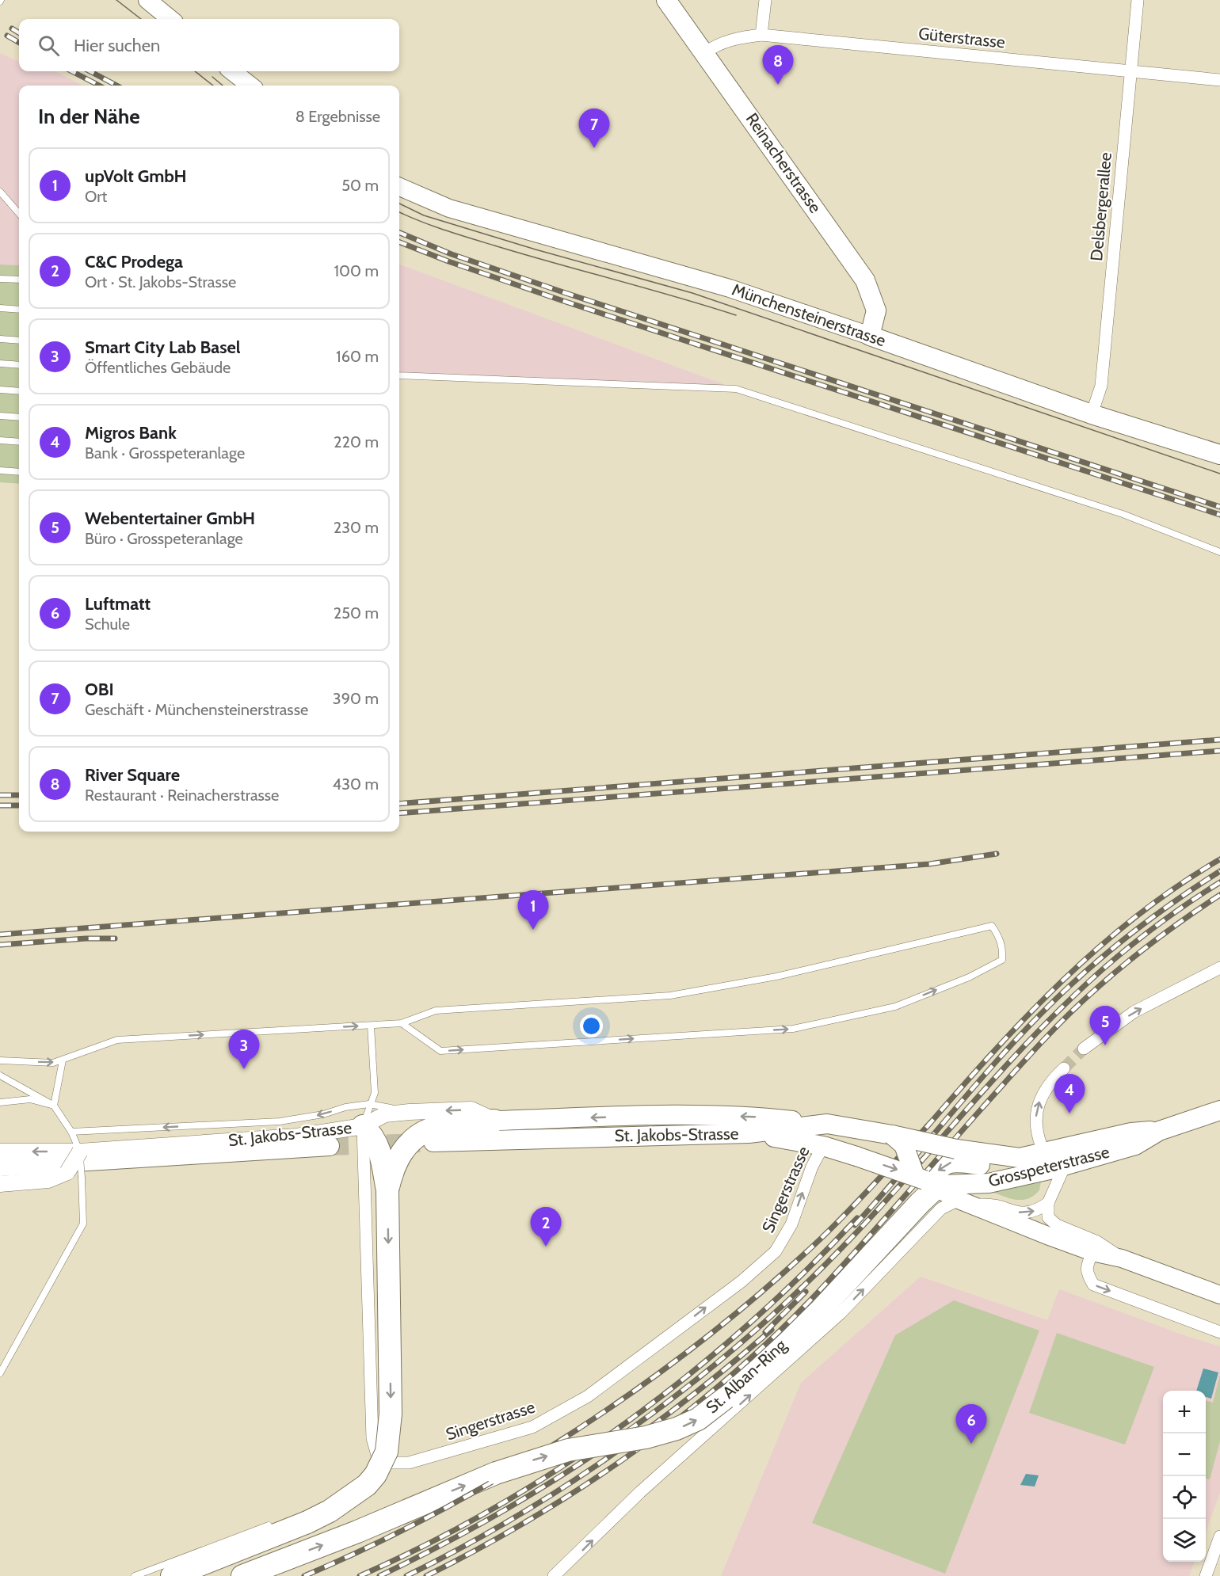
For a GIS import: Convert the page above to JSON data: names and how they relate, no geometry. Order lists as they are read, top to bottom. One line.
{"streets":{"main road":["Reinacherstrasse","Münchensteinerstrasse","St. Jakobs-Strasse","Grosspeterstrasse"],"street":["Güterstrasse","Delsbergerallee","Singerstrasse","St. Alban-Ring"]},"crossings":[["Güterstrasse","Reinacherstrasse"],["Güterstrasse","Delsbergerallee"],["Reinacherstrasse","Münchensteinerstrasse"],["Delsbergerallee","Münchensteinerstrasse"],["St. Jakobs-Strasse","Grosspeterstrasse"],["St. Jakobs-Strasse","Singerstrasse"],["St. Jakobs-Strasse","St. Alban-Ring"],["Grosspeterstrasse","St. Alban-Ring"]],"one_way":["Singerstrasse","St. Alban-Ring"],"page":{"search":"Hier suchen","pins":["8","7","1","5","3","4","2","6"],"heading":["In der Nähe","8 Ergebnisse"],"list":[{"mark":"1","name":"upVolt GmbH","note":"Ort","value":"50 m"},{"mark":"2","name":"C&C Prodega","note":"Ort · St. Jakobs-Strasse","value":"100 m"},{"mark":"3","name":"Smart City Lab Basel","note":"Öffentliches Gebäude","value":"160 m"},{"mark":"4","name":"Migros Bank","note":"Bank · Grosspeteranlage","value":"220 m"},{"mark":"5","name":"Webentertainer GmbH","note":"Büro · Grosspeteranlage","value":"230 m"},{"mark":"6","name":"Luftmatt","note":"Schule","value":"250 m"},{"mark":"7","name":"OBI","note":"Geschäft · Münchensteinerstrasse","value":"390 m"},{"mark":"8","name":"River Square","note":"Restaurant · Reinacherstrasse","value":"430 m"}],"map_buttons":["+","−"]}}
